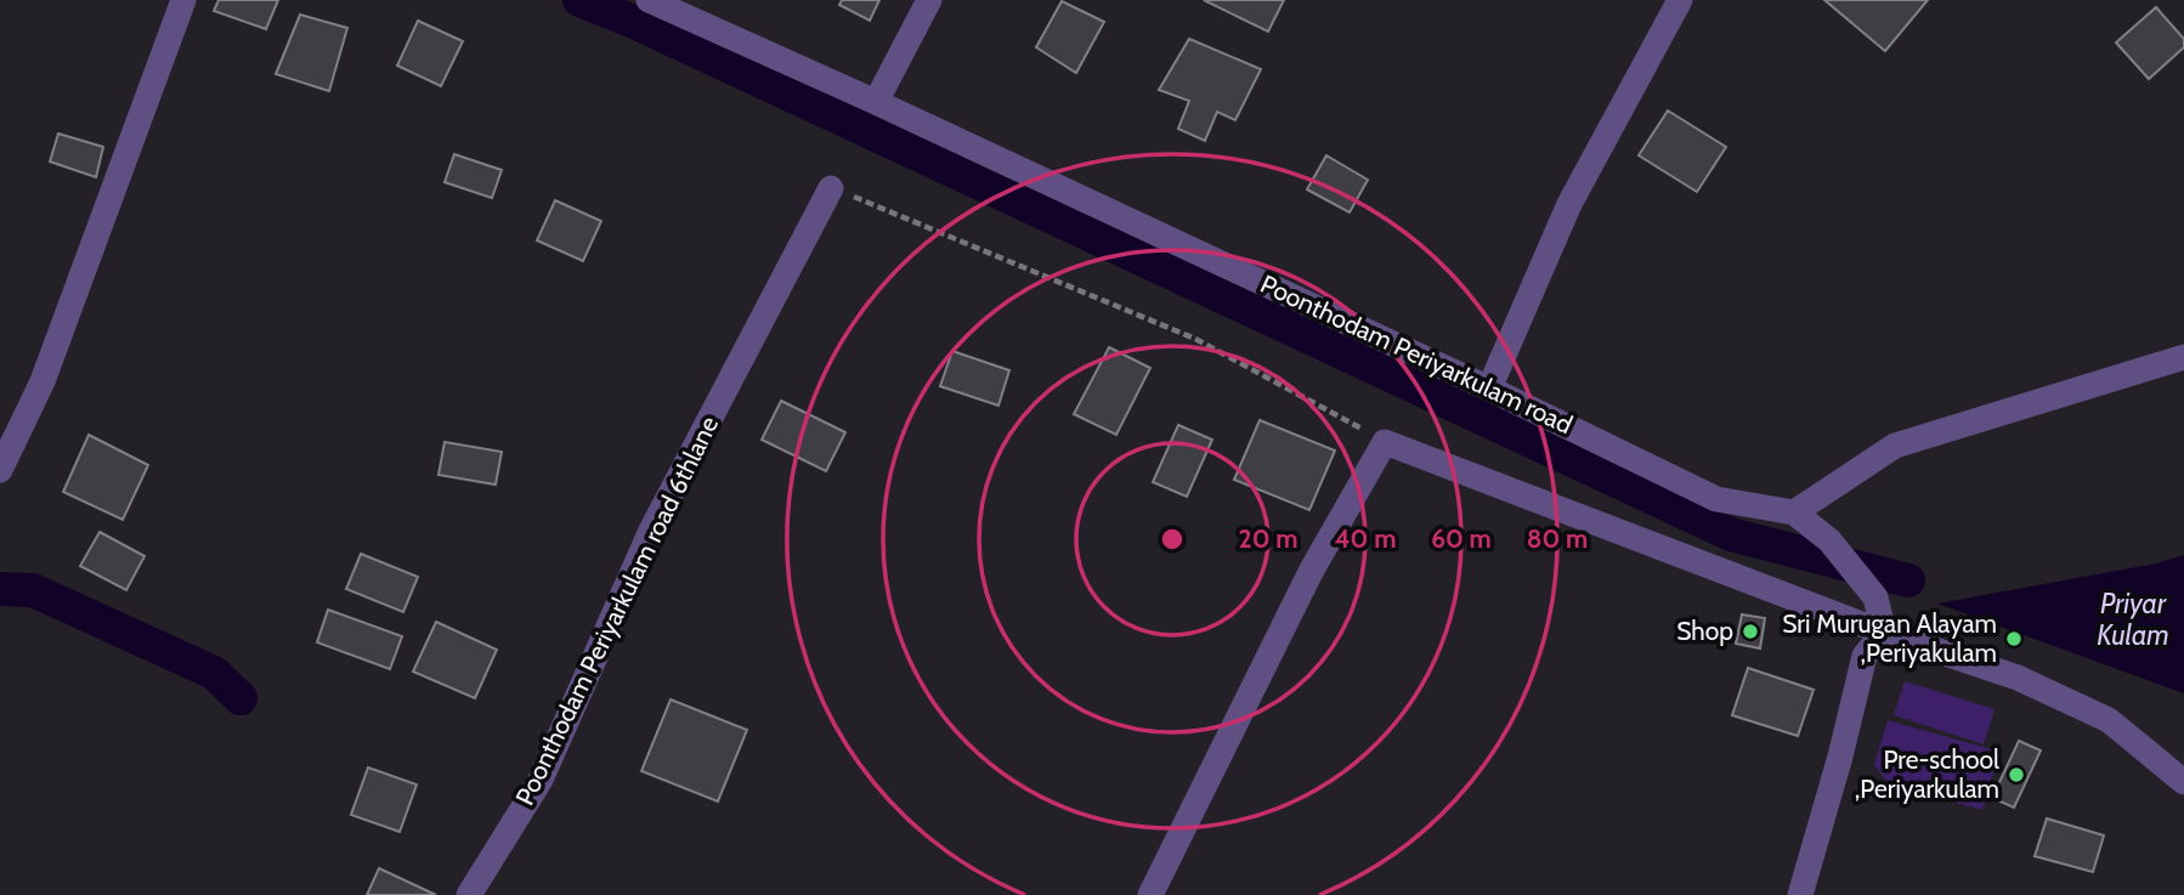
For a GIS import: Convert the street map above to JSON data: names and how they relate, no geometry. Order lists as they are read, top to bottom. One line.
{"streets":{"street":["Poonthodam Periyarkulam road","Poonthodam Periyarkulam road 6thlane"]},"water":["Priyar Kulam"],"places":["Shop","Sri Murugan Alayam ,Periyakulam","Pre-school ,Periyarkulam"],"rings":["20 m","40 m","60 m","80 m"]}
